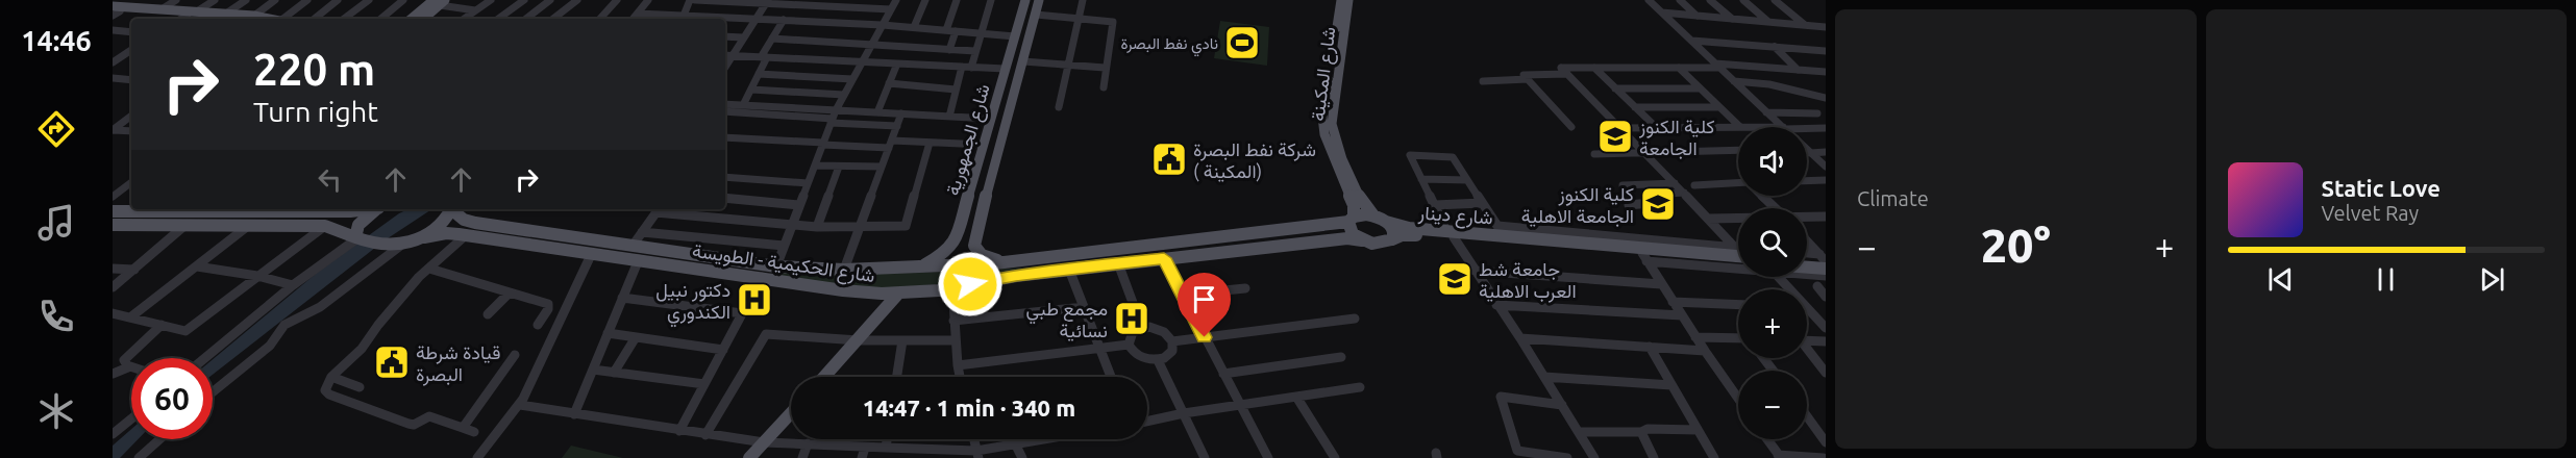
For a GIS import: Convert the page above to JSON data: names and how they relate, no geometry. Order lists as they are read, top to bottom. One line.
{"streets":{"main road":["شارع المكينة","شارع الجمهورية","شارع دينار","شارع الحكيمية - الطويسة"]},"crossings":[["شارع المكينة","شارع دينار"],["شارع المكينة","شارع الحكيمية - الطويسة"],["شارع الجمهورية","شارع الحكيمية - الطويسة"],["شارع دينار","شارع الحكيمية - الطويسة"]],"places":{"sports":["نادي نفط البصرة"],"school or university":["كلية الكنوز الجامعة","كلية الكنوز الجامعة الاهلية","جامعة شط العرب الاهلية"],"public building":["شركة نفط البصرة ( المكينة)","قيادة شرطة البصرة"],"hospital":["دكتور نبيل الكندوري","مجمع طبي نسائية"]},"page":{"tabs":"14:46","tile":"Climate","turn":["220 m","Turn right"],"map_buttons":["+","−"],"song":["Static Love","Velvet Ray"],"heat":["−","20°","+"],"limit":"60","trip":"14:47 · 1 min · 340 m"}}
